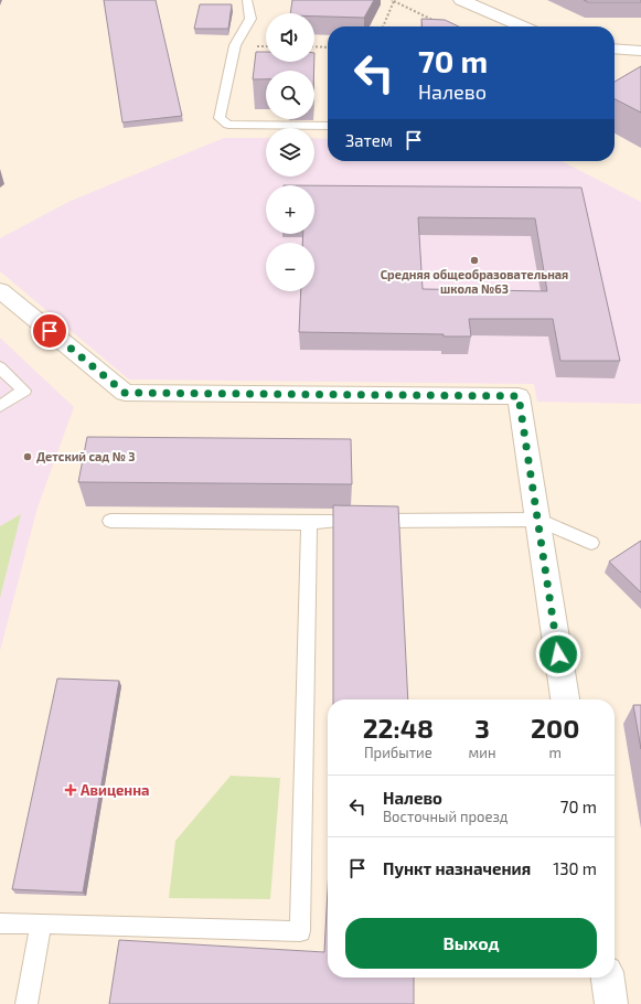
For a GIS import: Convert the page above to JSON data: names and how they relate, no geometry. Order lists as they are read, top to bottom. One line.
{"places":{"other":["Средняя общеобразовательная школа №63","Детский сад № 3"],"health":["Авиценна"]},"page":{"map_buttons":["+","−"],"turn":["70 m","Налево"],"then":"Затем","eta":["22:48","Прибытие","3","мин","200","m"],"list":[{"name":"Налево","note":"Восточный проезд","value":"70 m"},{"name":"Пункт назначения","value":"130 m"}],"buttons":"Выход"}}
